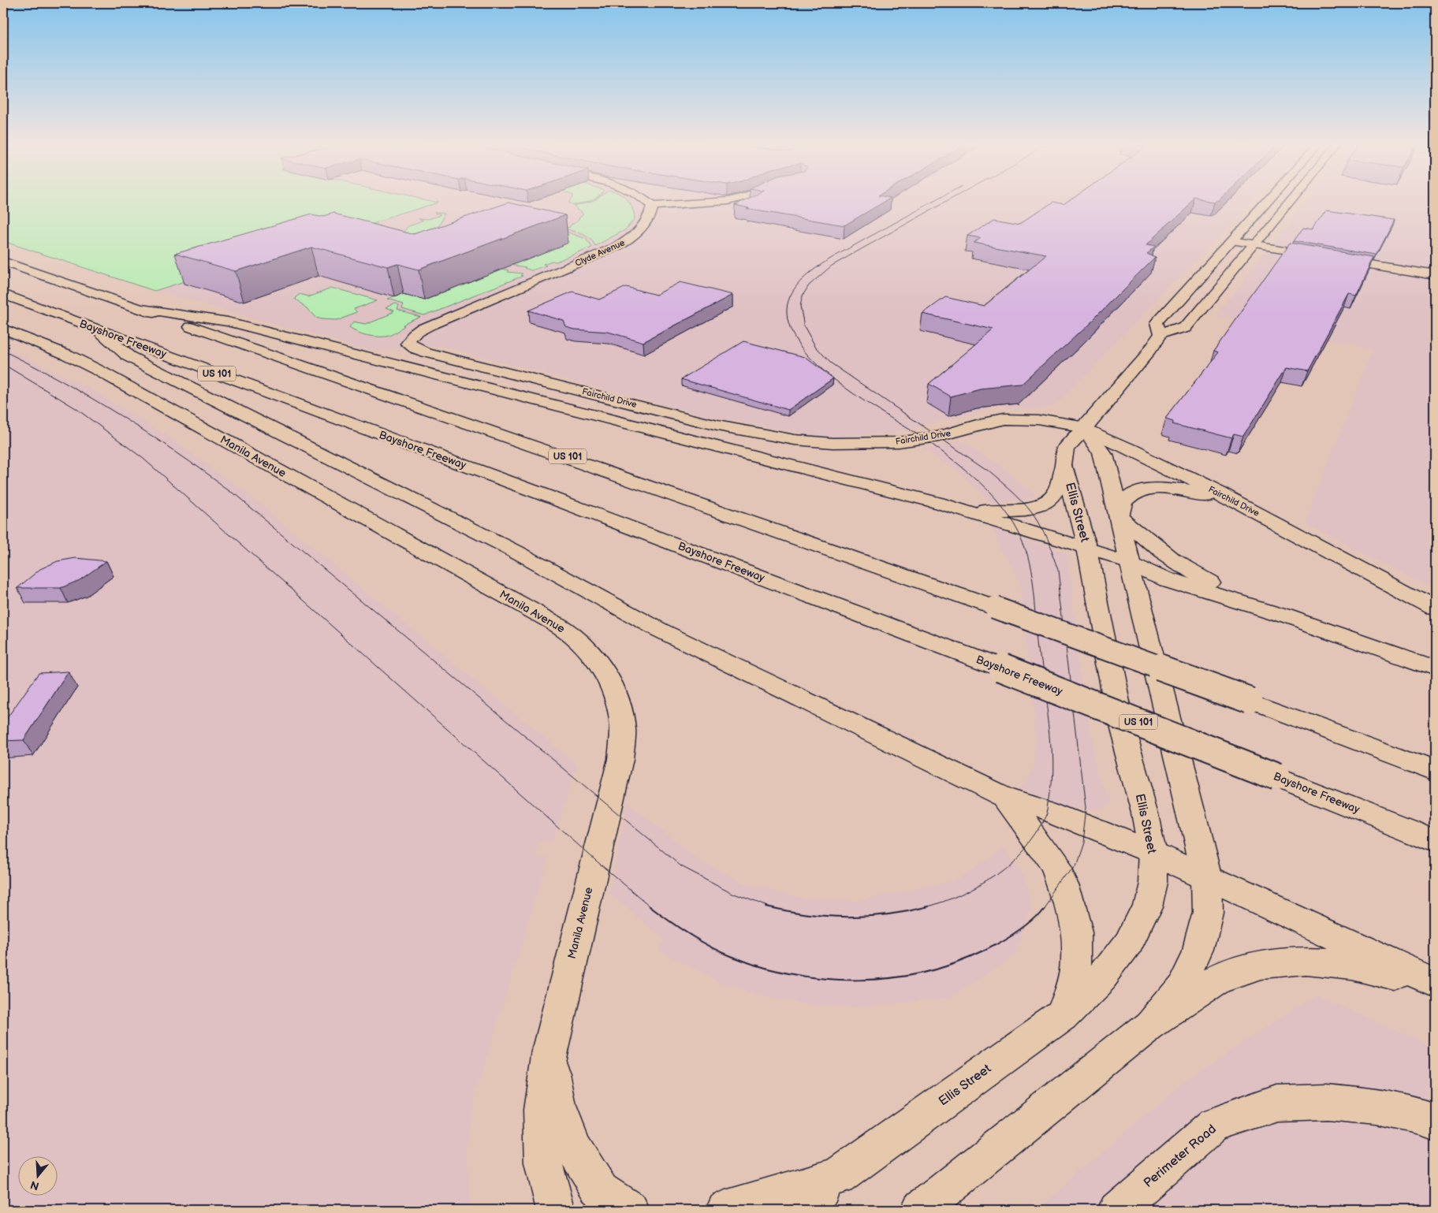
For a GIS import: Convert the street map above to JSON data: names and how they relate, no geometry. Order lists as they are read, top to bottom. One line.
{"streets":{"main road":["Clyde Avenue","Bayshore Freeway","US 101","Fairchild Drive","Manila Avenue","Ellis Street","Perimeter Road"]},"crossings":[["Clyde Avenue","Fairchild Drive"],["Fairchild Drive","Ellis Street"]],"north":"bottom"}
